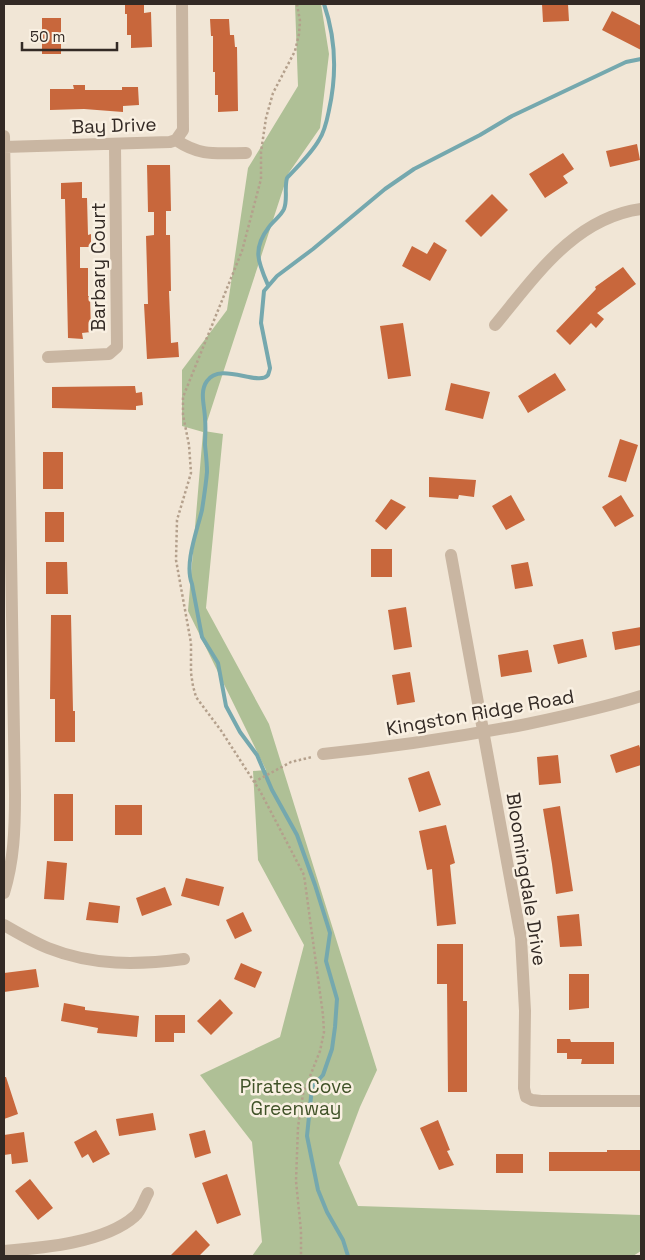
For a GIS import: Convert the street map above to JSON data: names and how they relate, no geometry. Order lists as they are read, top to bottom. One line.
{"streets":{"street":["Bay Drive","Barbary Court","Kingston Ridge Road","Bloomingdale Drive"]},"crossings":[["Bay Drive","Barbary Court"],["Kingston Ridge Road","Bloomingdale Drive"]],"parks":["Pirates Cove Greenway"],"scale_bar":"50 m"}
